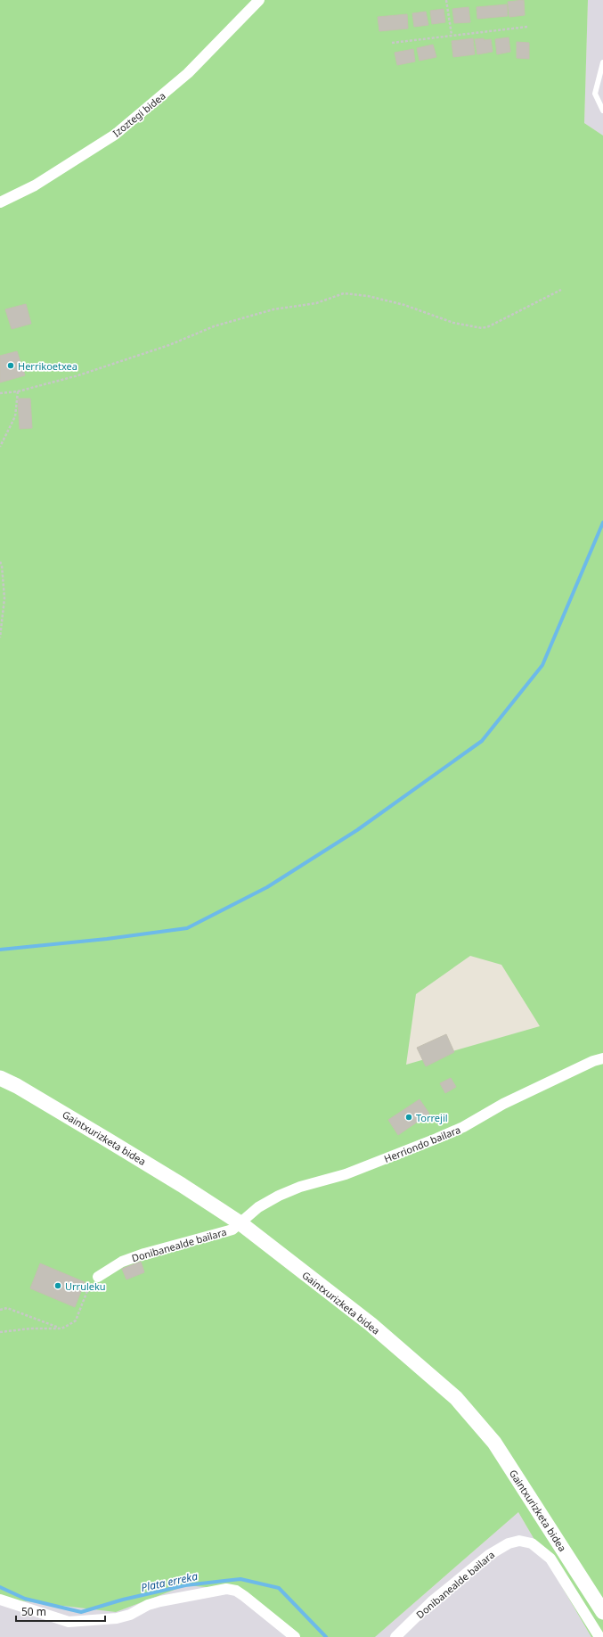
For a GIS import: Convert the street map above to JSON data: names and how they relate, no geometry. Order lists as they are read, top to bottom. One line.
{"streets":{"main road":["Gaintxurizketa bidea"],"street":["Izoztegi bidea","Herriondo bailara","Donibanealde bailara"]},"crossings":[["Gaintxurizketa bidea","Herriondo bailara"],["Gaintxurizketa bidea","Donibanealde bailara"],["Herriondo bailara","Donibanealde bailara"]],"water":["Plata erreka"],"places":["Herrikoetxea","Torrejil","Urruleku"],"scale_bar":"50 m"}
